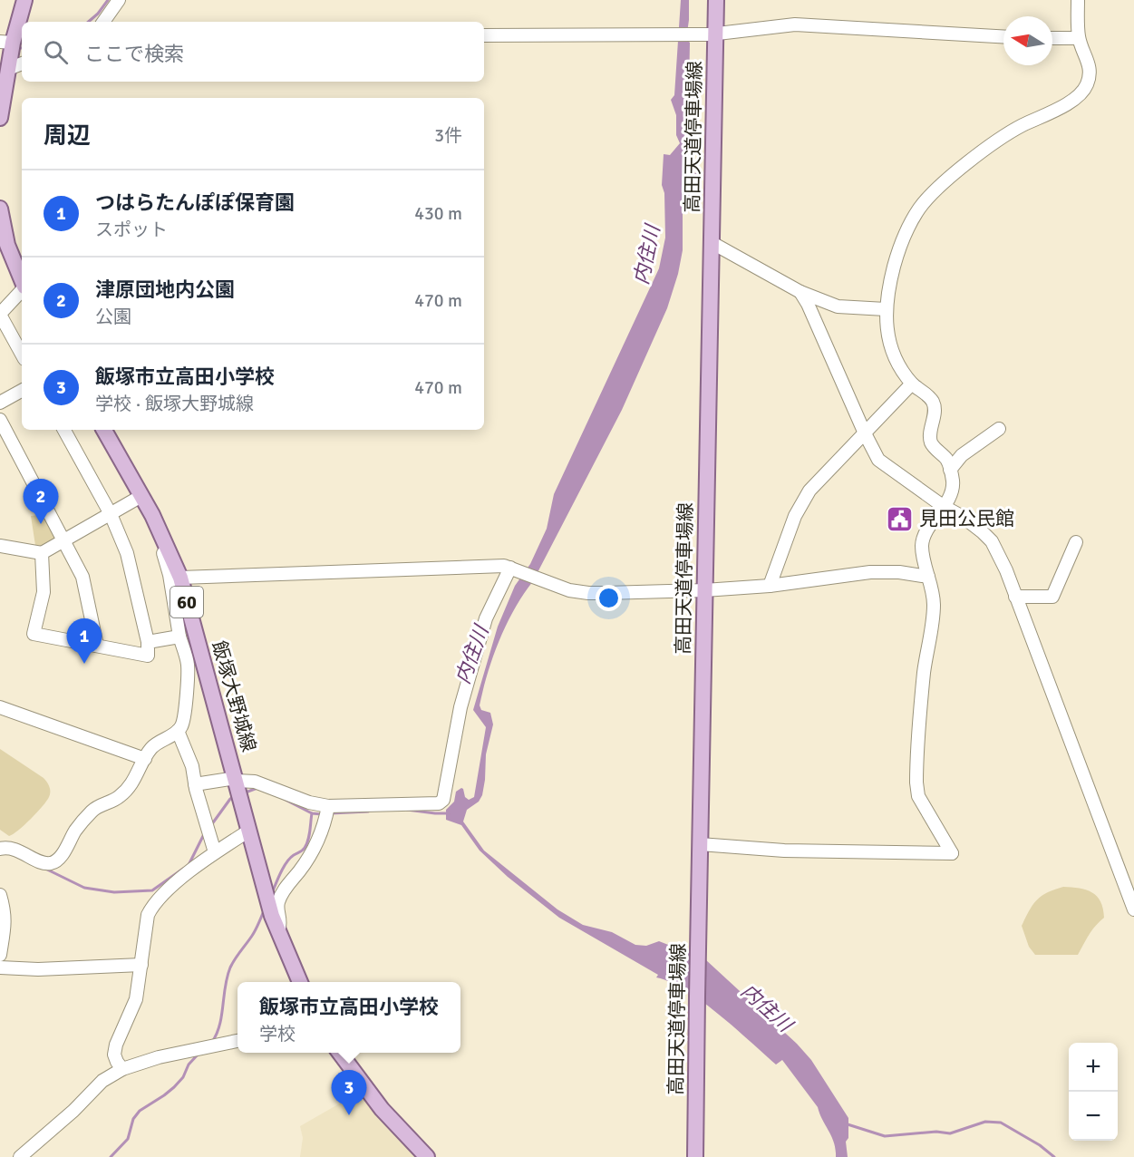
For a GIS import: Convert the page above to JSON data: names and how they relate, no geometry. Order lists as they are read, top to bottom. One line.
{"streets":{"main road":["高田天道停車場線","60","飯塚大野城線"]},"water":["内住川"],"places":{"public building":["見田公民館"]},"north":"left","page":{"search":"ここで検索","heading":["周辺","3件"],"list":[{"mark":"1","name":"つはらたんぽぽ保育園","note":"スポット","value":"430 m"},{"mark":"2","name":"津原団地内公園","note":"公園","value":"470 m"},{"mark":"3","name":"飯塚市立高田小学校","note":"学校 · 飯塚大野城線","value":"470 m"}],"pins":["2","1","3"],"popup":["飯塚市立高田小学校","学校"],"map_buttons":["+","−"]}}
